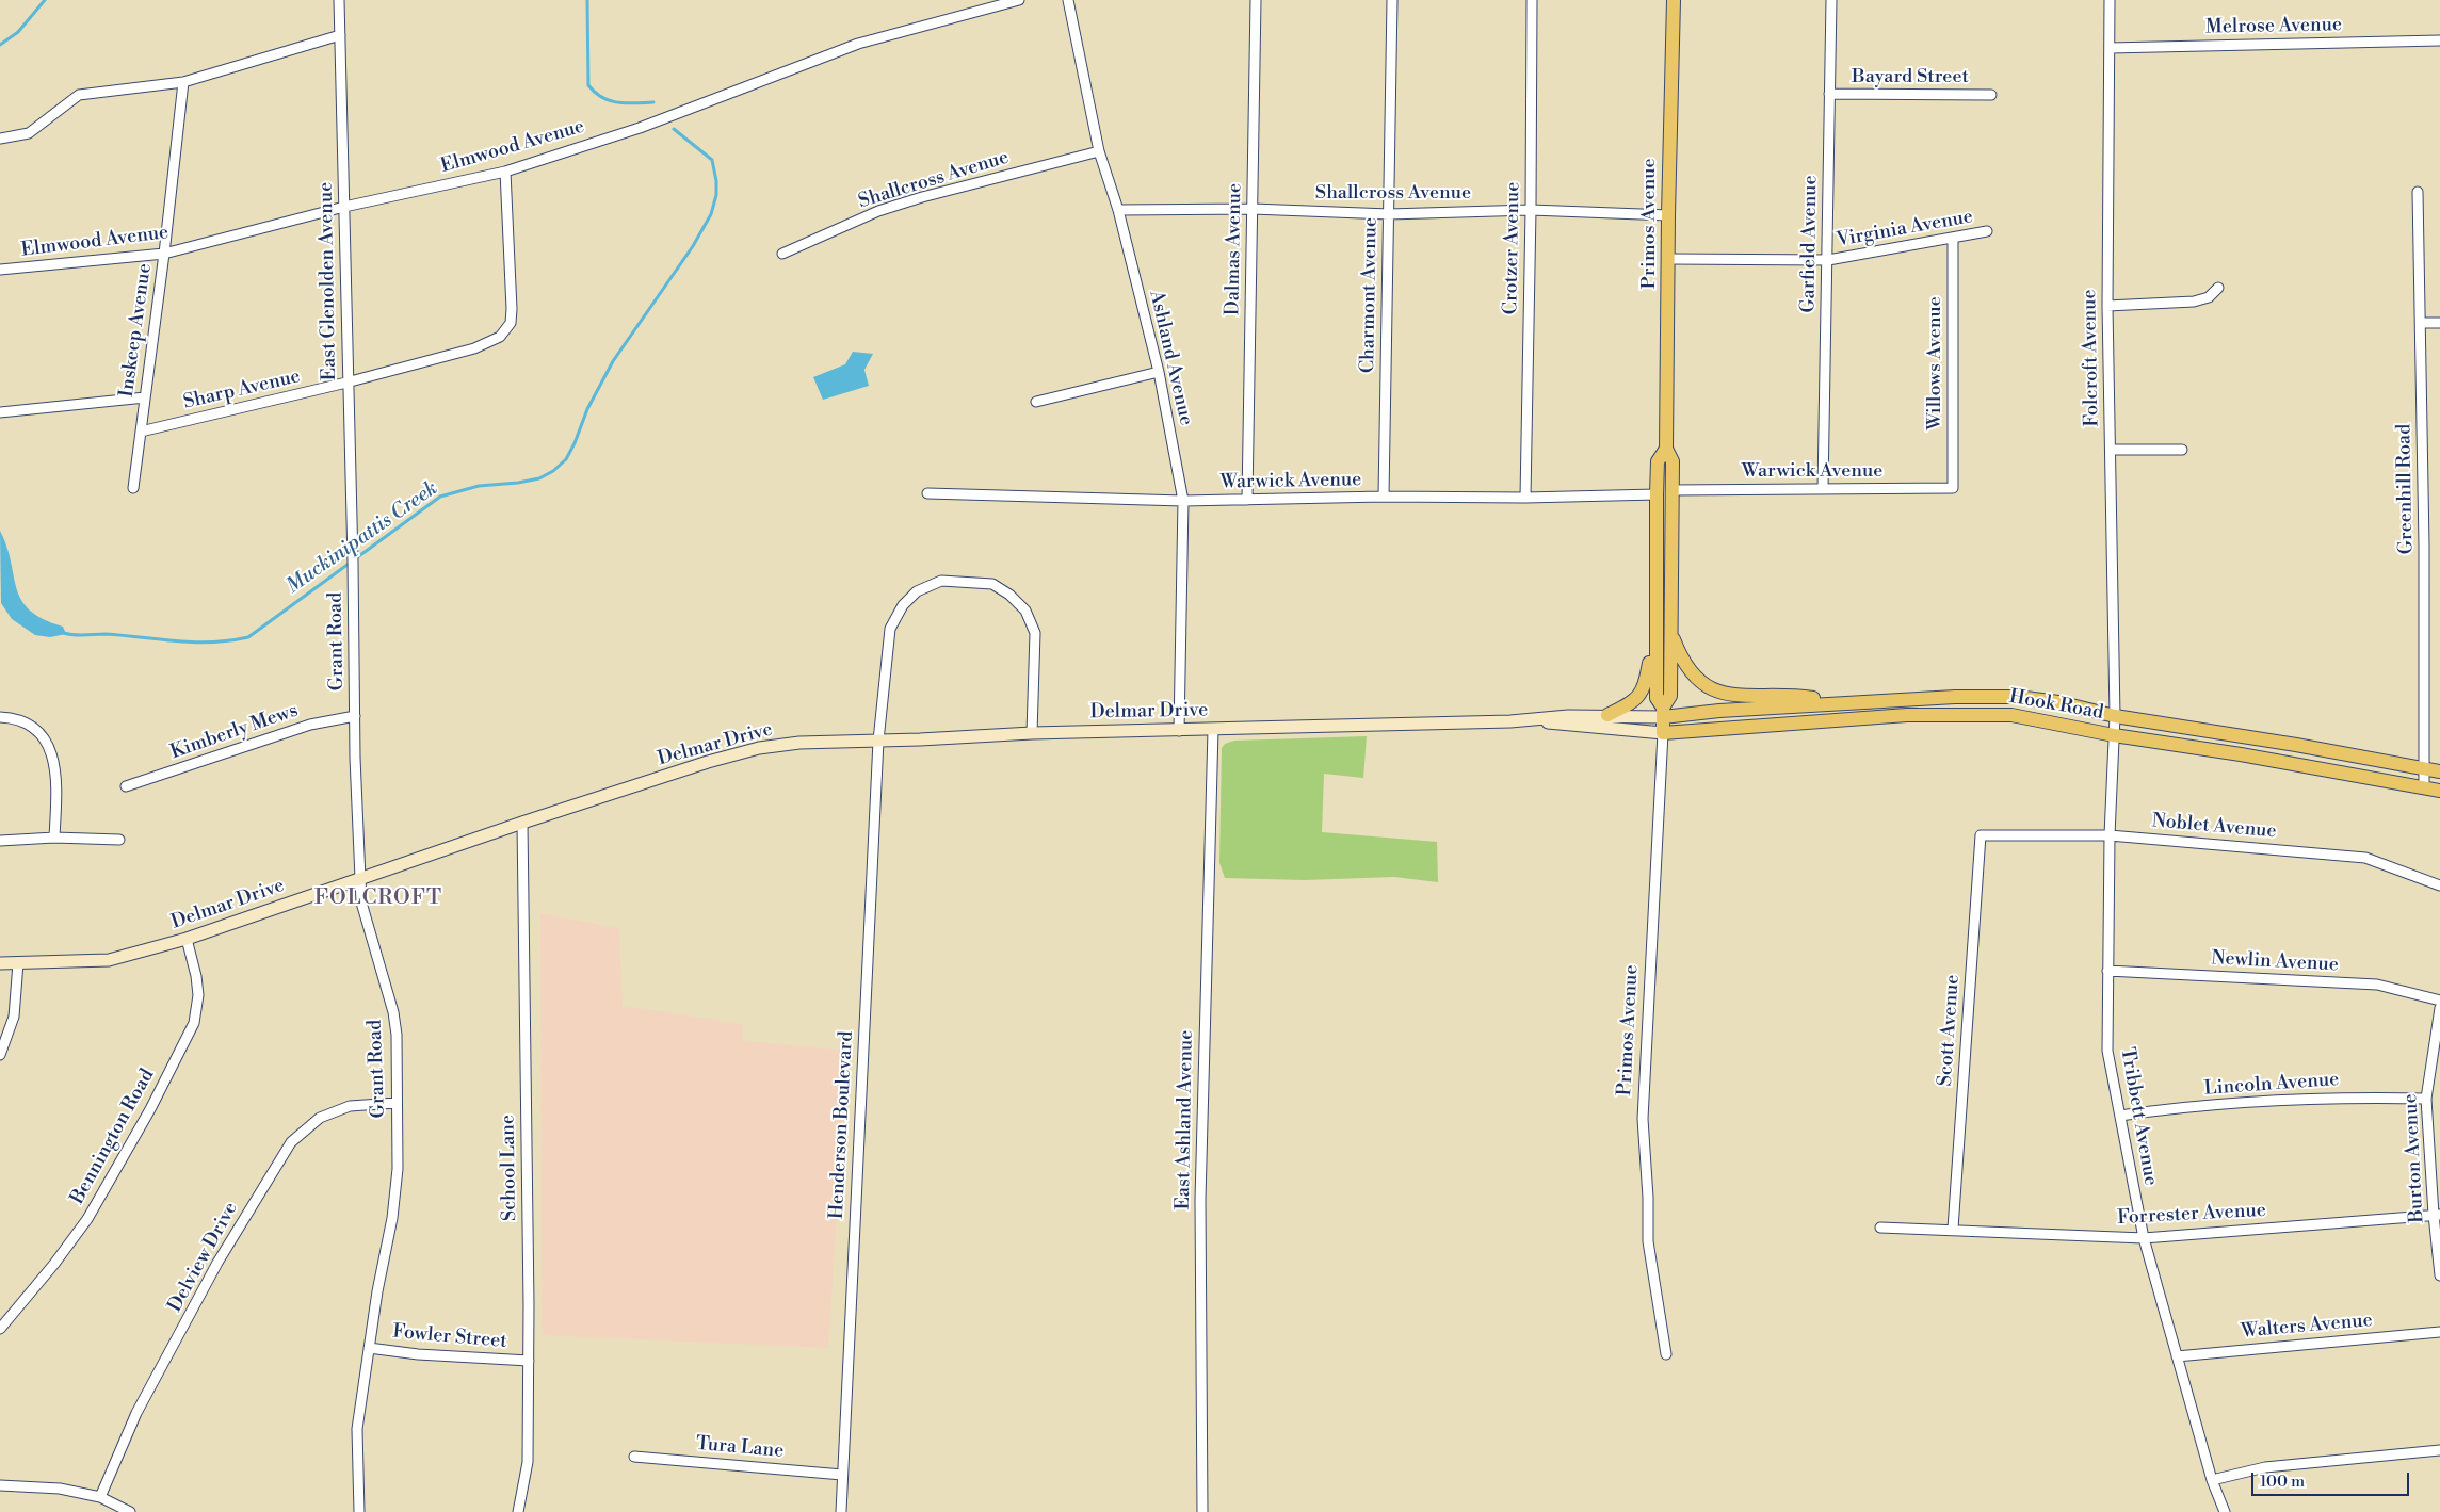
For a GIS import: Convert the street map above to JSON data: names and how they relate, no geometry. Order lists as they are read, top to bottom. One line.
{"streets":{"main road":["Primos Avenue","Hook Road"],"street":["Melrose Avenue","Bayard Street","Elmwood Avenue","Shallcross Avenue","Virginia Avenue","Garfield Avenue","Crotzer Avenue","Dalmas Avenue","East Glenolden Avenue","Charmont Avenue","Inskeep Avenue","Ashland Avenue","Folcroft Avenue","Willows Avenue","Sharp Avenue","Warwick Avenue","Greenhill Road","Grant Road","Delmar Drive","Kimberly Mews","Noblet Avenue","Newlin Avenue","Scott Avenue","Lincoln Avenue","Tribbett Avenue","East Ashland Avenue","Henderson Boulevard","Bennington Road","Burton Avenue","School Lane","Forrester Avenue","Delview Drive","Walters Avenue","Fowler Street","Tura Lane"]},"crossings":[["Melrose Avenue","Folcroft Avenue"],["Bayard Street","Garfield Avenue"],["Elmwood Avenue","East Glenolden Avenue"],["Elmwood Avenue","Inskeep Avenue"],["Elmwood Avenue","Sharp Avenue"],["Shallcross Avenue","Primos Avenue"],["Shallcross Avenue","Crotzer Avenue"],["Shallcross Avenue","Dalmas Avenue"],["Shallcross Avenue","Charmont Avenue"],["Shallcross Avenue","Ashland Avenue"],["Primos Avenue","Virginia Avenue"],["Primos Avenue","Warwick Avenue"],["Primos Avenue","Hook Road"],["Primos Avenue","Delmar Drive"],["Virginia Avenue","Garfield Avenue"],["Virginia Avenue","Willows Avenue"],["Garfield Avenue","Warwick Avenue"],["Crotzer Avenue","Warwick Avenue"],["Dalmas Avenue","Warwick Avenue"],["East Glenolden Avenue","Sharp Avenue"],["East Glenolden Avenue","Grant Road"],["Charmont Avenue","Warwick Avenue"],["Inskeep Avenue","Sharp Avenue"],["Ashland Avenue","Warwick Avenue"],["Ashland Avenue","Delmar Drive"],["Folcroft Avenue","Hook Road"],["Folcroft Avenue","Tribbett Avenue"],["Willows Avenue","Warwick Avenue"],["Greenhill Road","Hook Road"],["Grant Road","Delmar Drive"],["Grant Road","Kimberly Mews"],["Grant Road","Delview Drive"],["Grant Road","Fowler Street"],["Hook Road","Delmar Drive"],["Hook Road","Tribbett Avenue"],["Delmar Drive","East Ashland Avenue"],["Delmar Drive","Henderson Boulevard"],["Delmar Drive","Bennington Road"],["Delmar Drive","School Lane"],["Noblet Avenue","Scott Avenue"],["Noblet Avenue","Tribbett Avenue"],["Newlin Avenue","Tribbett Avenue"],["Scott Avenue","Forrester Avenue"],["Lincoln Avenue","Tribbett Avenue"],["Lincoln Avenue","Burton Avenue"],["Tribbett Avenue","Forrester Avenue"],["Tribbett Avenue","Walters Avenue"],["Henderson Boulevard","Tura Lane"],["Burton Avenue","Forrester Avenue"],["School Lane","Fowler Street"]],"districts":["FOLCROFT"],"water":["Muckinipattis Creek"],"scale_bar":"100 m"}
